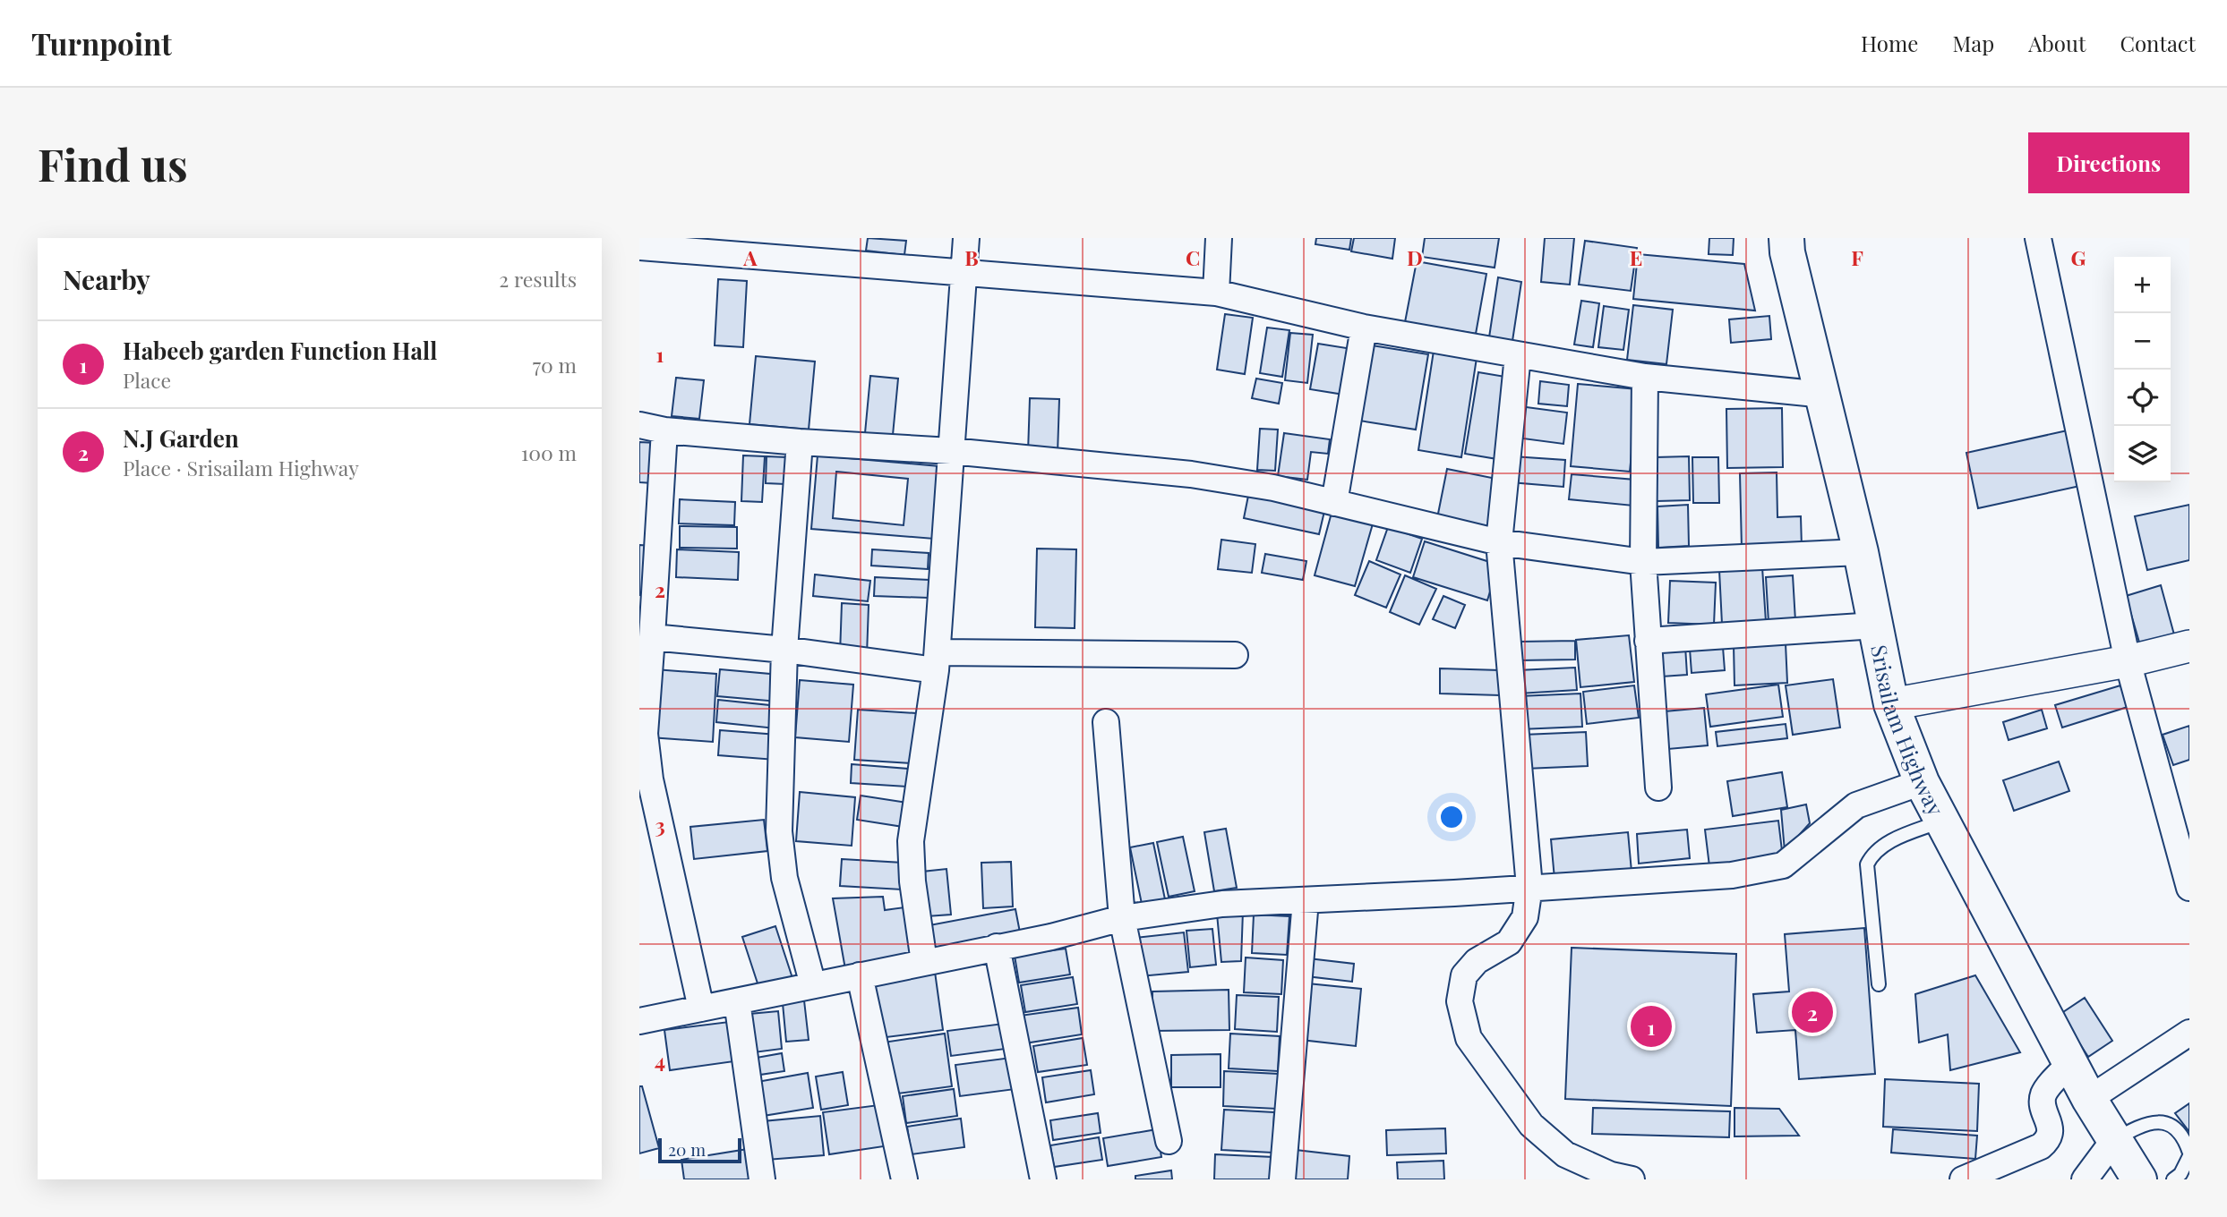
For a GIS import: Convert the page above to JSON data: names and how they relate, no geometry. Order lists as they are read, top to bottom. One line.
{"streets":{"highway":["Srisailam Highway"]},"scale_bar":"20 m","page":{"header":"Turnpoint","nav":["Home","Map","About","Contact"],"buttons":"Directions","title":"Find us","heading":["Nearby","2 results"],"map_buttons":["+","−"],"list":[{"mark":"1","name":"Habeeb garden Function Hall","note":"Place","value":"70 m"},{"mark":"2","name":"N.J Garden","note":"Place · Srisailam Highway","value":"100 m"}],"pins":["2","1"],"scale":"20 m"},"grid":{"columns":["A","B","C","D","E","F","G"],"rows":["1","2","3","4"]}}
